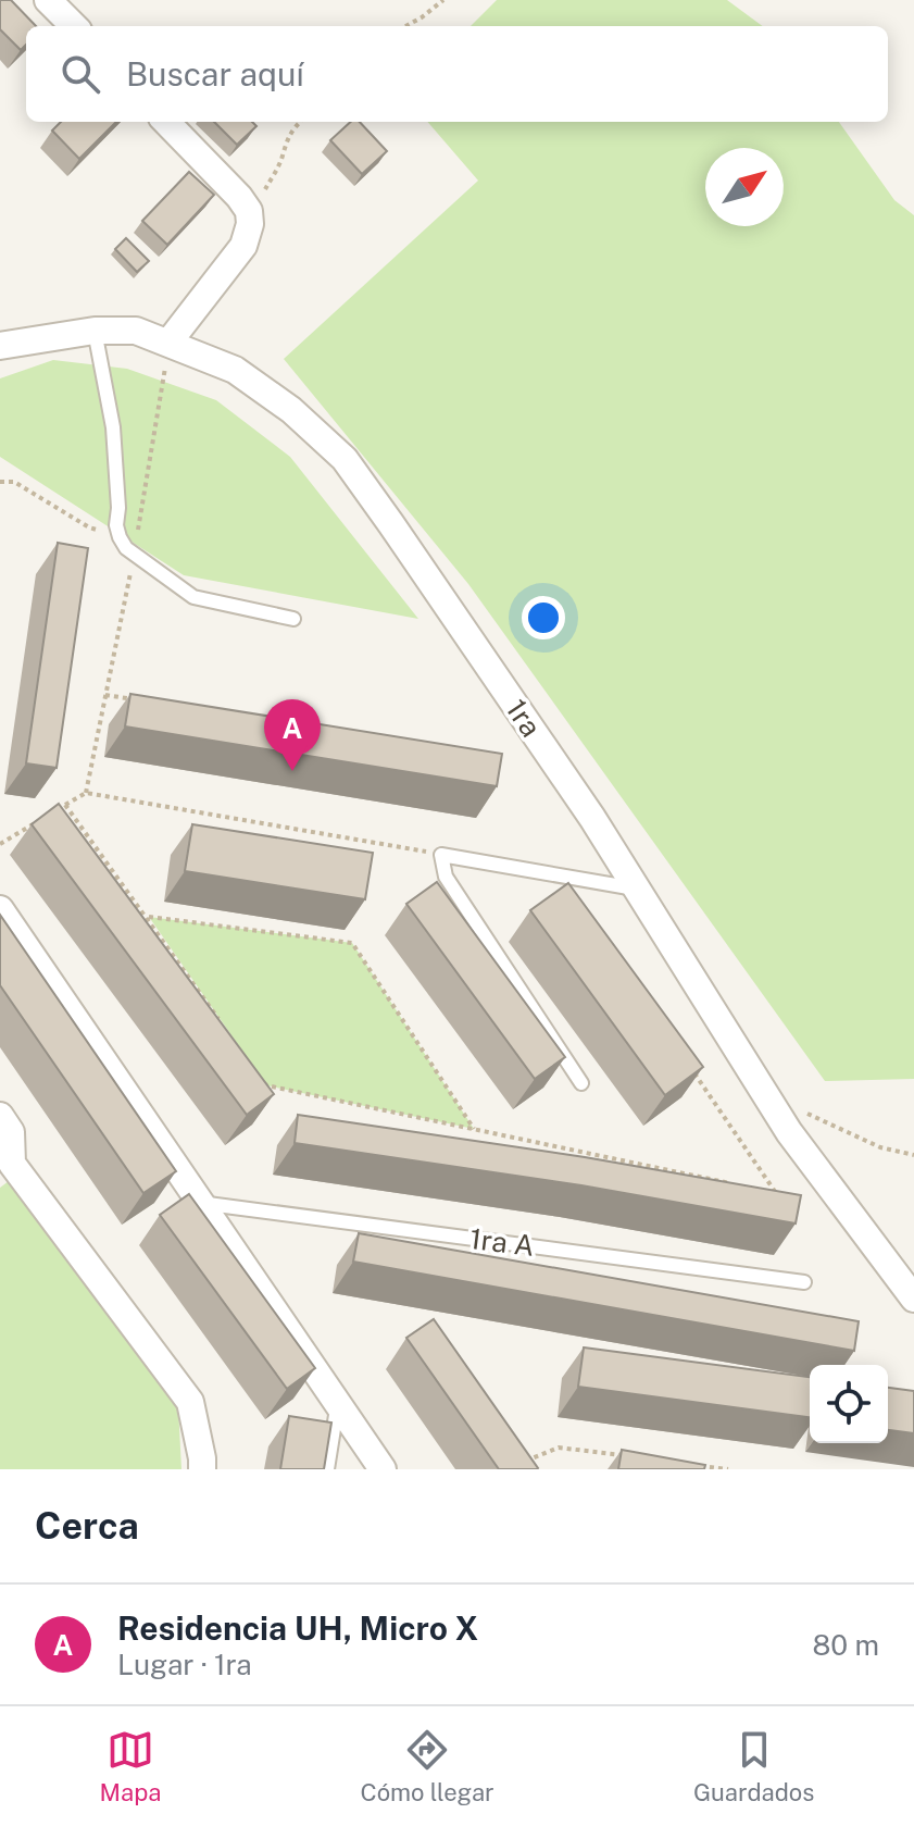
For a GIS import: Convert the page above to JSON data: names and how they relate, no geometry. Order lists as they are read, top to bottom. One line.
{"streets":{"street":["1ra"],"lane":["1ra A"]},"north":"top right","page":{"search":"Buscar aquí","pins":"A","heading":"Cerca","list":[{"mark":"A","name":"Residencia UH, Micro X","note":"Lugar · 1ra","value":"80 m"}],"nav":["Mapa","Cómo llegar","Guardados"]}}
